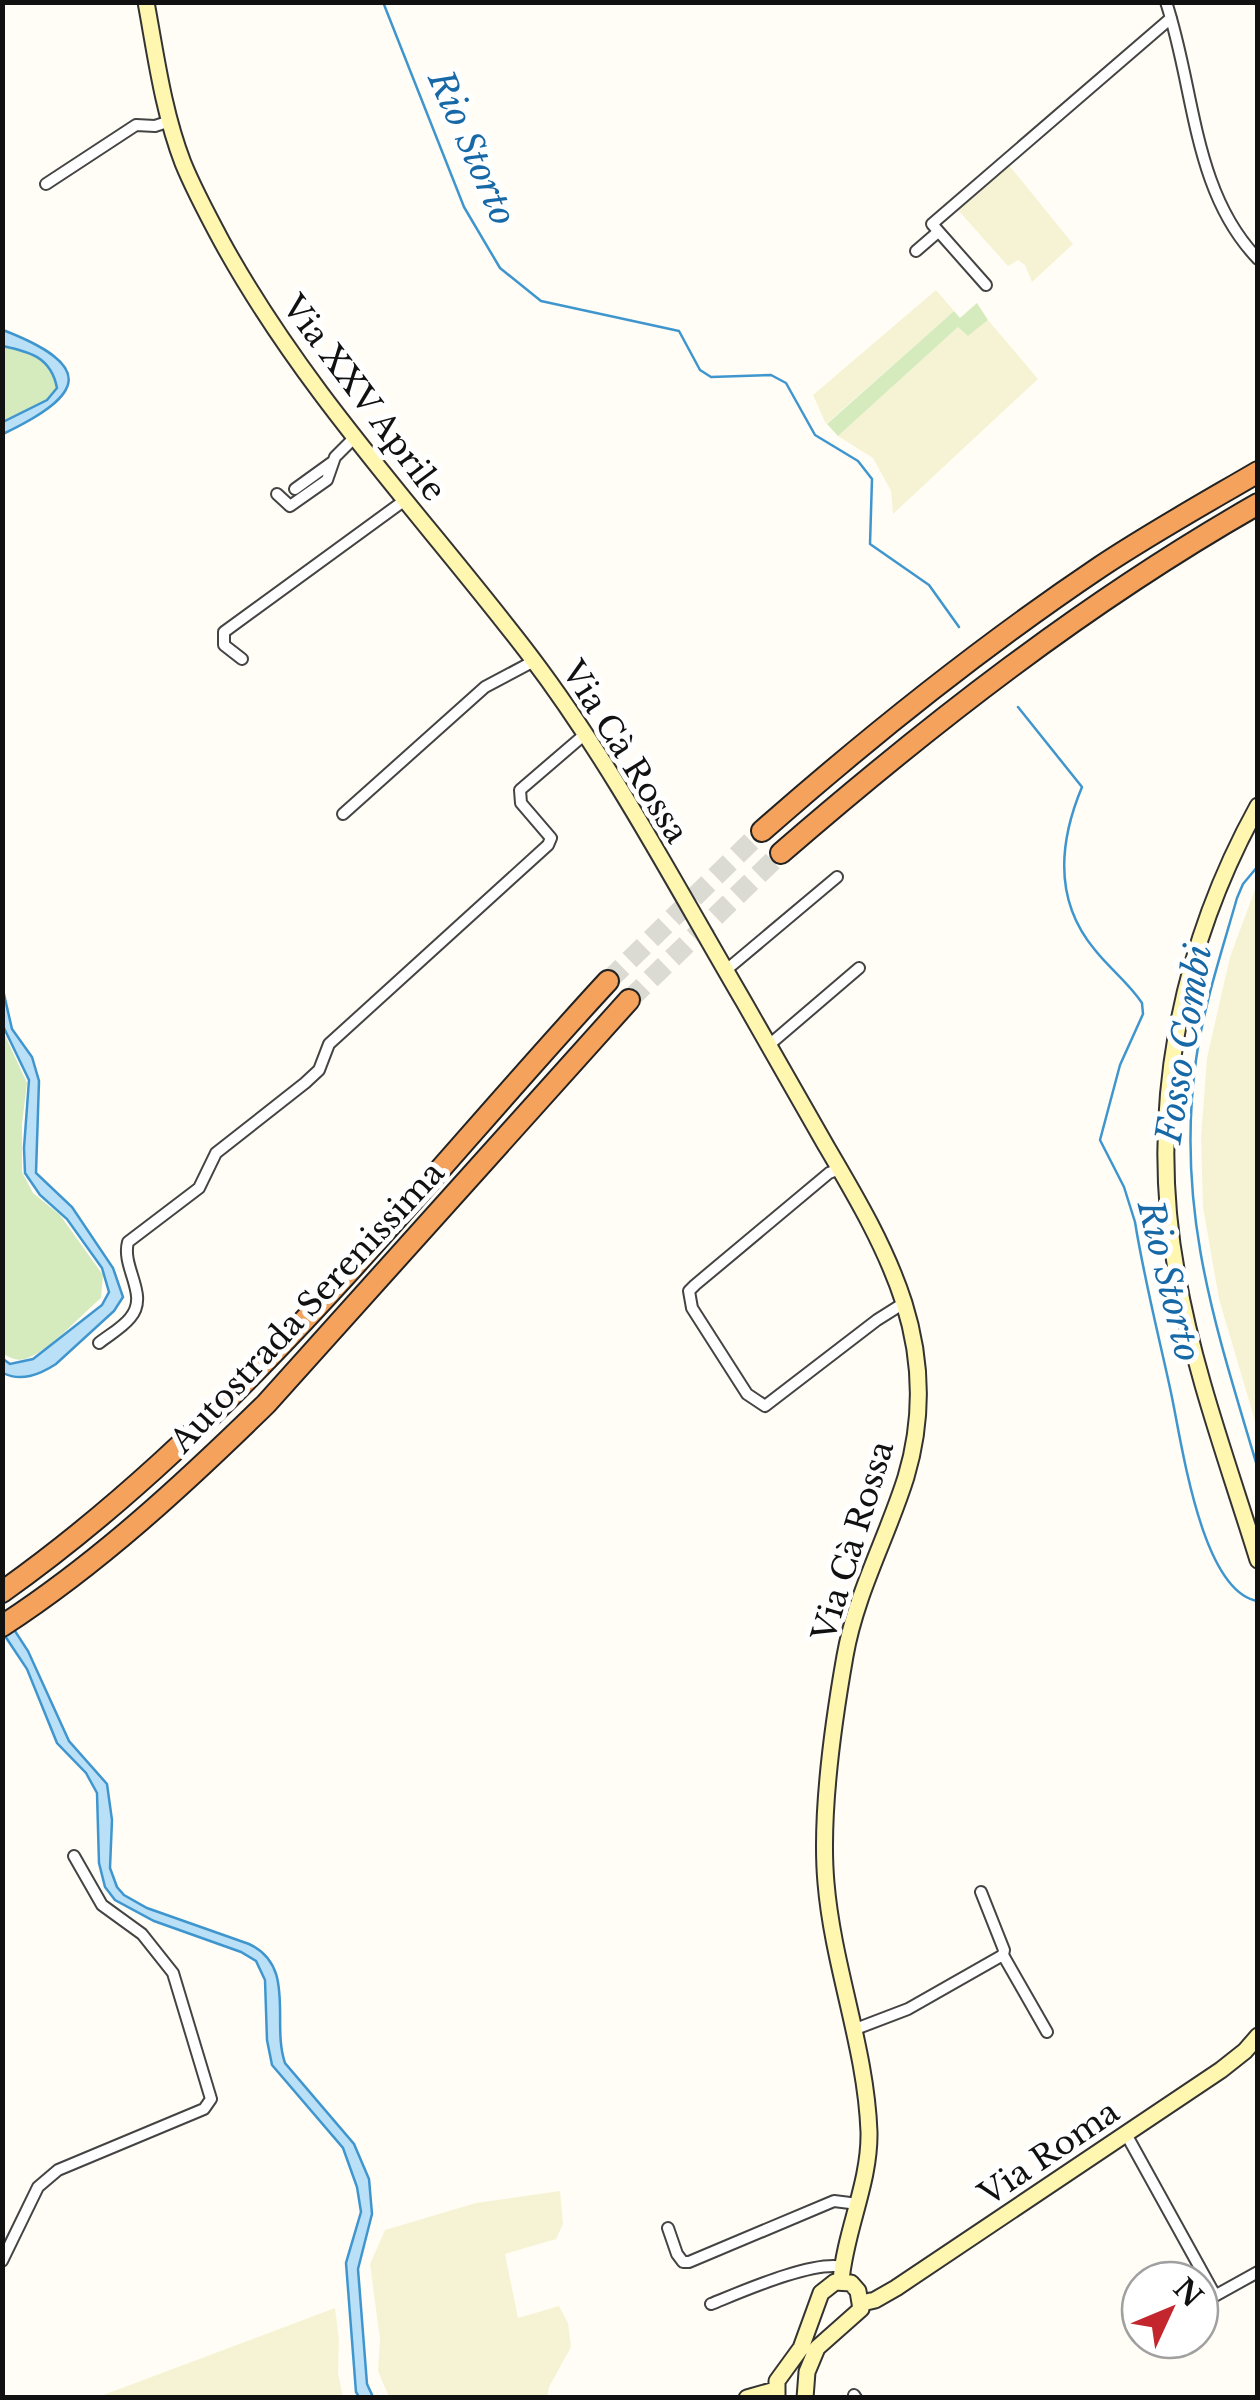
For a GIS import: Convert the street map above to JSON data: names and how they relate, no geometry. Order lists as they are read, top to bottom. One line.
{"streets":{"highway":["Autostrada Serenissima"],"main road":["Via XXV Aprile","Via Cà Rossa","Via Roma"]},"crossings":[["Via XXV Aprile","Via Cà Rossa"]],"water":["Rio Storto","Fosso Combi"],"north":"top right"}
